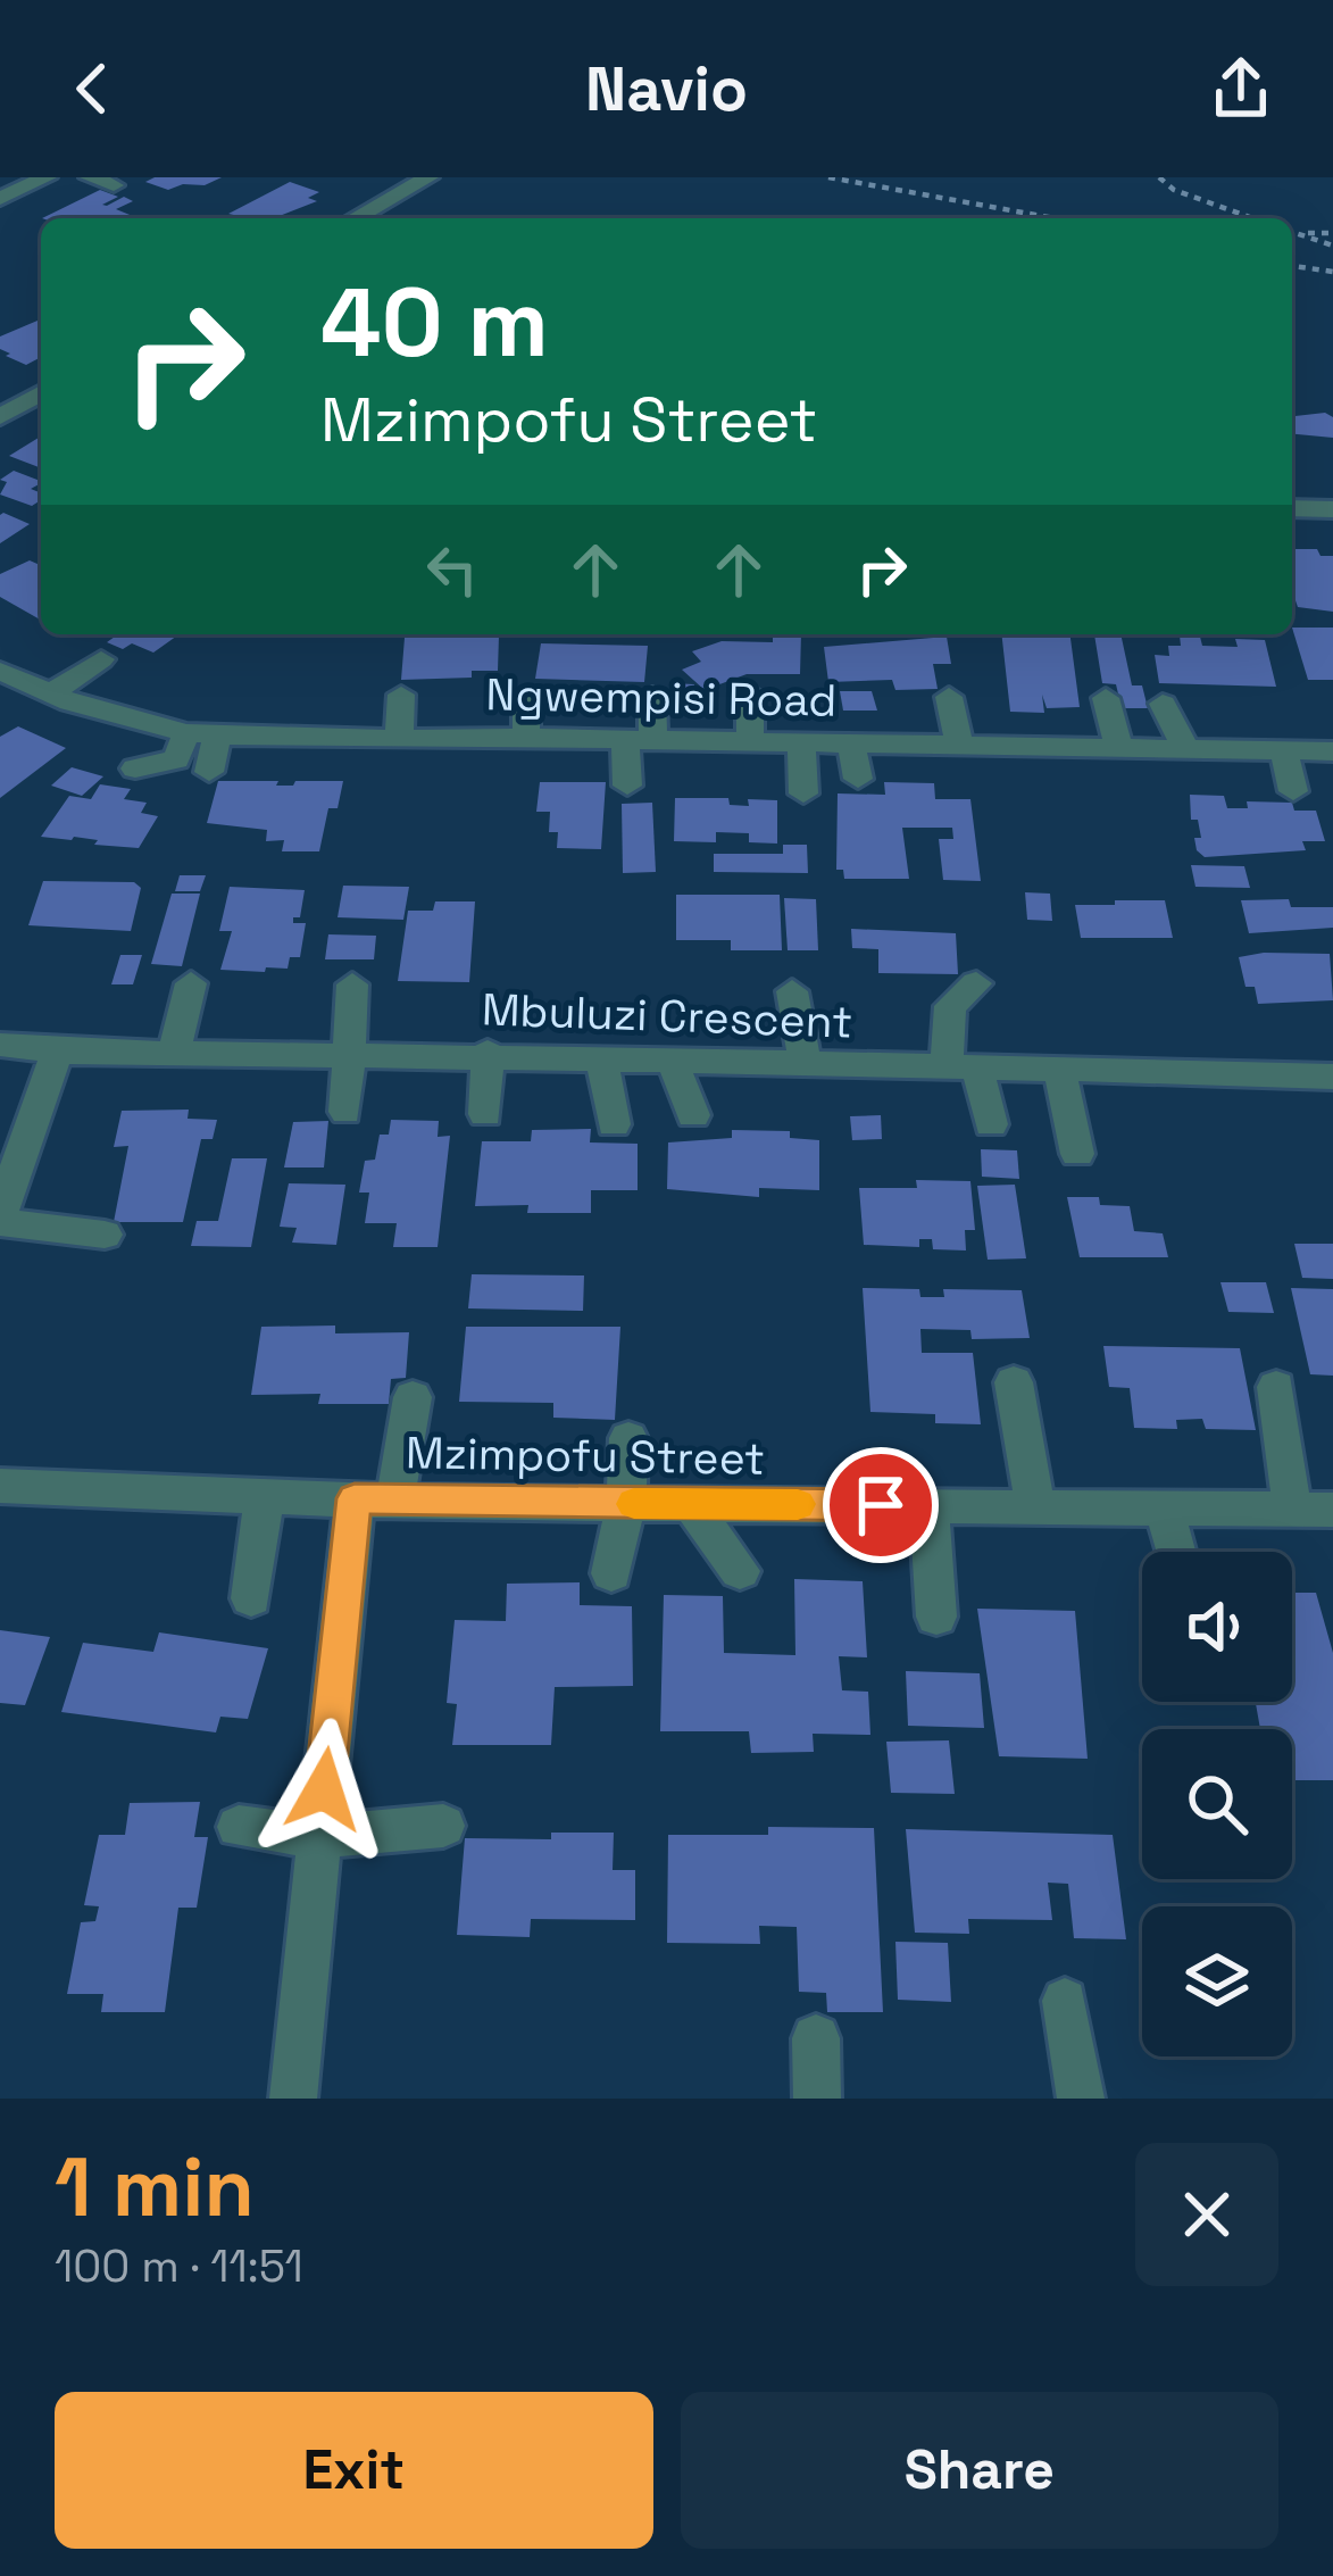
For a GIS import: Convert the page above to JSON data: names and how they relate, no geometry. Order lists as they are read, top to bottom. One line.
{"streets":{"street":["Ngwempisi Road","Mbuluzi Crescent","Mzimpofu Street"]},"page":{"header":"Navio","turn":["40 m","Mzimpofu Street"],"heading":["1 min","100 m · 11:51"],"buttons":["Exit","Share"]}}
